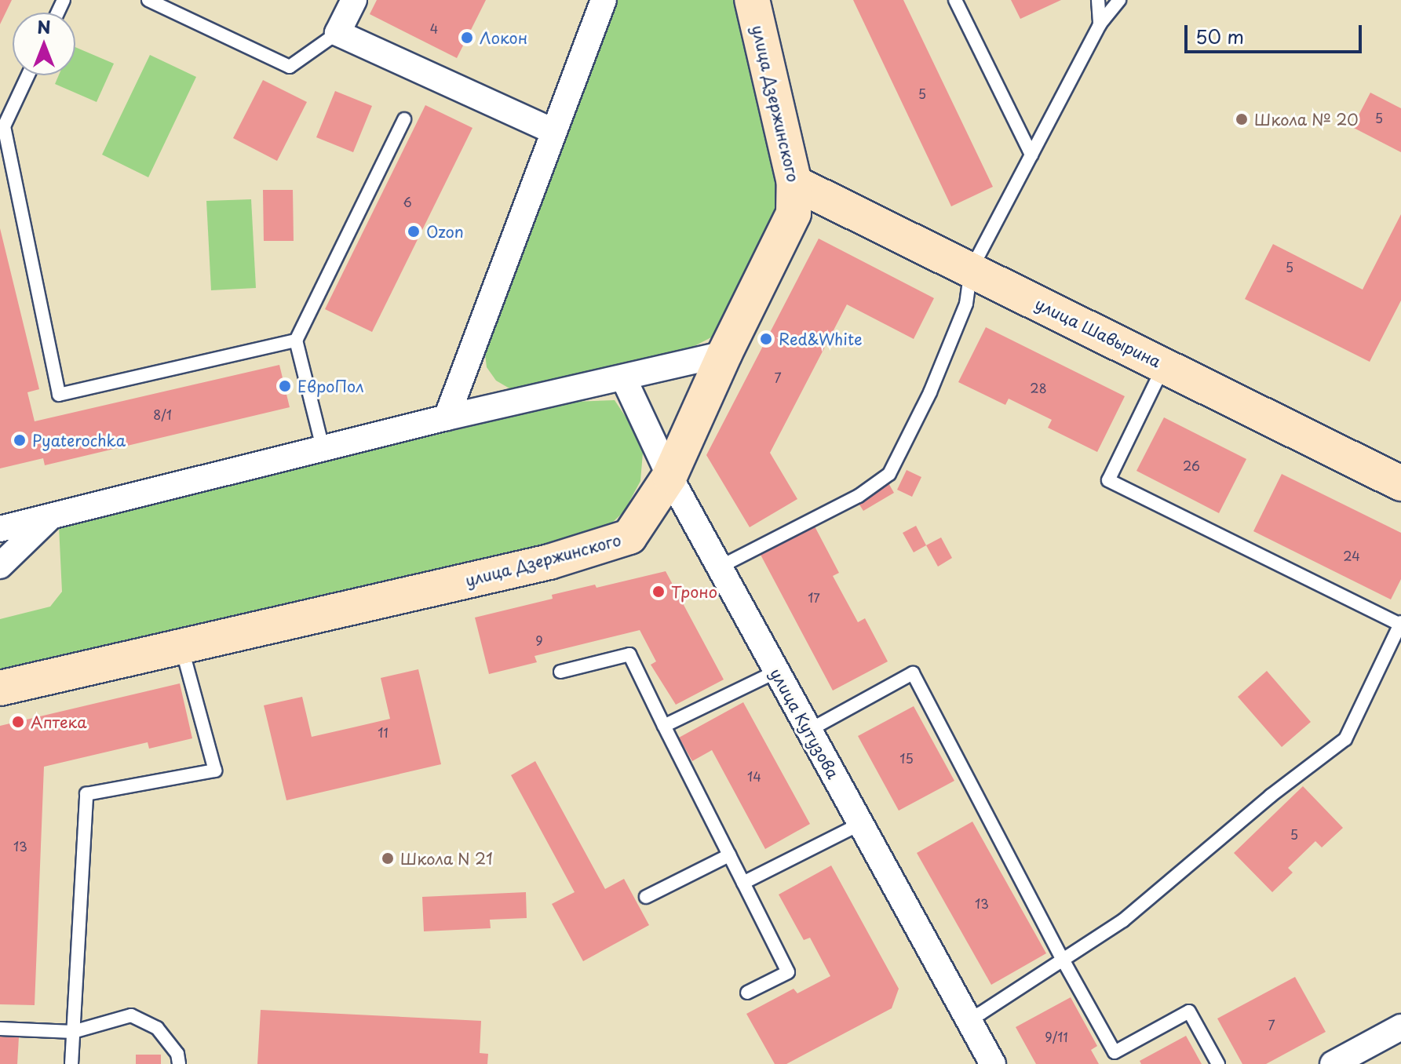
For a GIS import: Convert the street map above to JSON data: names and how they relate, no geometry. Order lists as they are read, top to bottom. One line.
{"streets":{"street":["улица Дзержинского","улица Шавырина","улица Кутузова"]},"crossings":[["улица Дзержинского","улица Шавырина"],["улица Дзержинского","улица Кутузова"]],"places":["Локон","Школа № 20","Ozon","Red&White","ЕвроПол","Pyaterochka","Троно","Аптека","Школа N 21"],"house_numbers":["4","5","5","6","5","7","28","8/1","26","24","17","9","11","15","14","5","13","13","7","9/11"],"scale_bar":"50 m","north":"top"}
